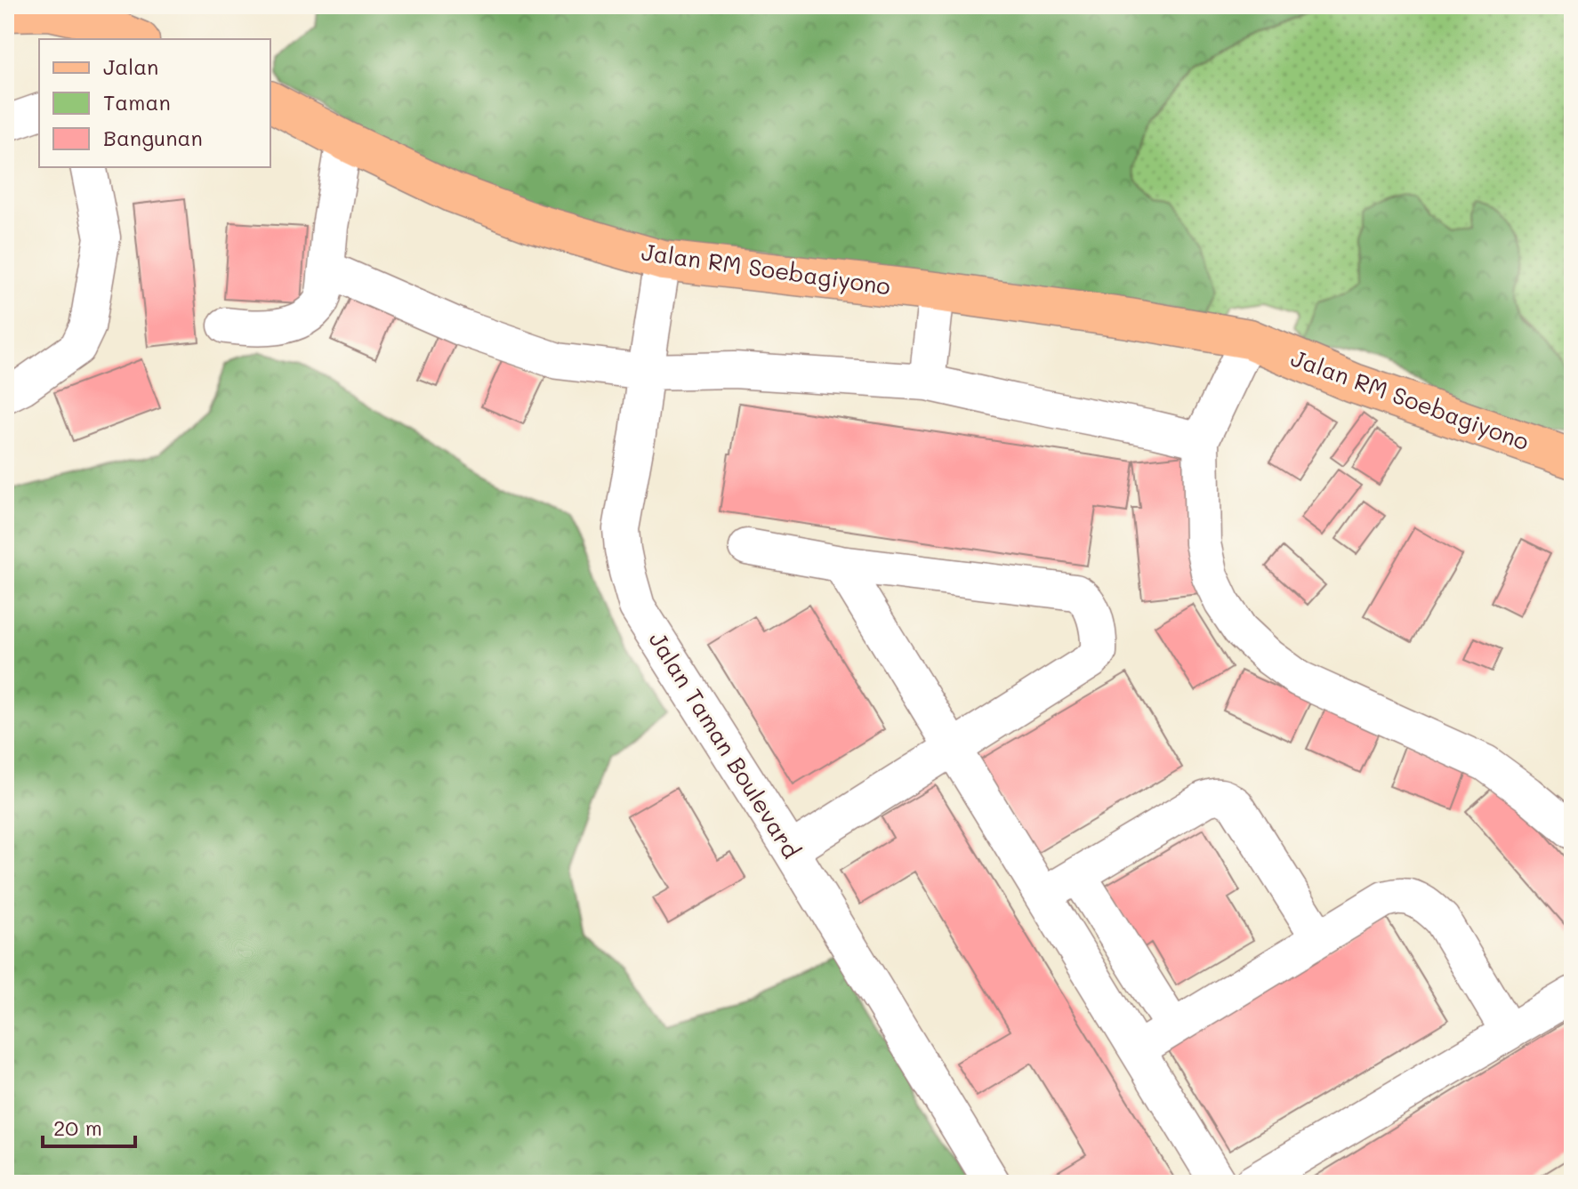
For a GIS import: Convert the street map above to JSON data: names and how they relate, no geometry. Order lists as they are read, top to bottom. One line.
{"streets":{"main road":["Jalan RM Soebagiyono"],"street":["Jalan Taman Boulevard"]},"crossings":[["Jalan RM Soebagiyono","Jalan Taman Boulevard"]],"legend":["Jalan","Taman","Bangunan"],"scale_bar":"20 m"}
